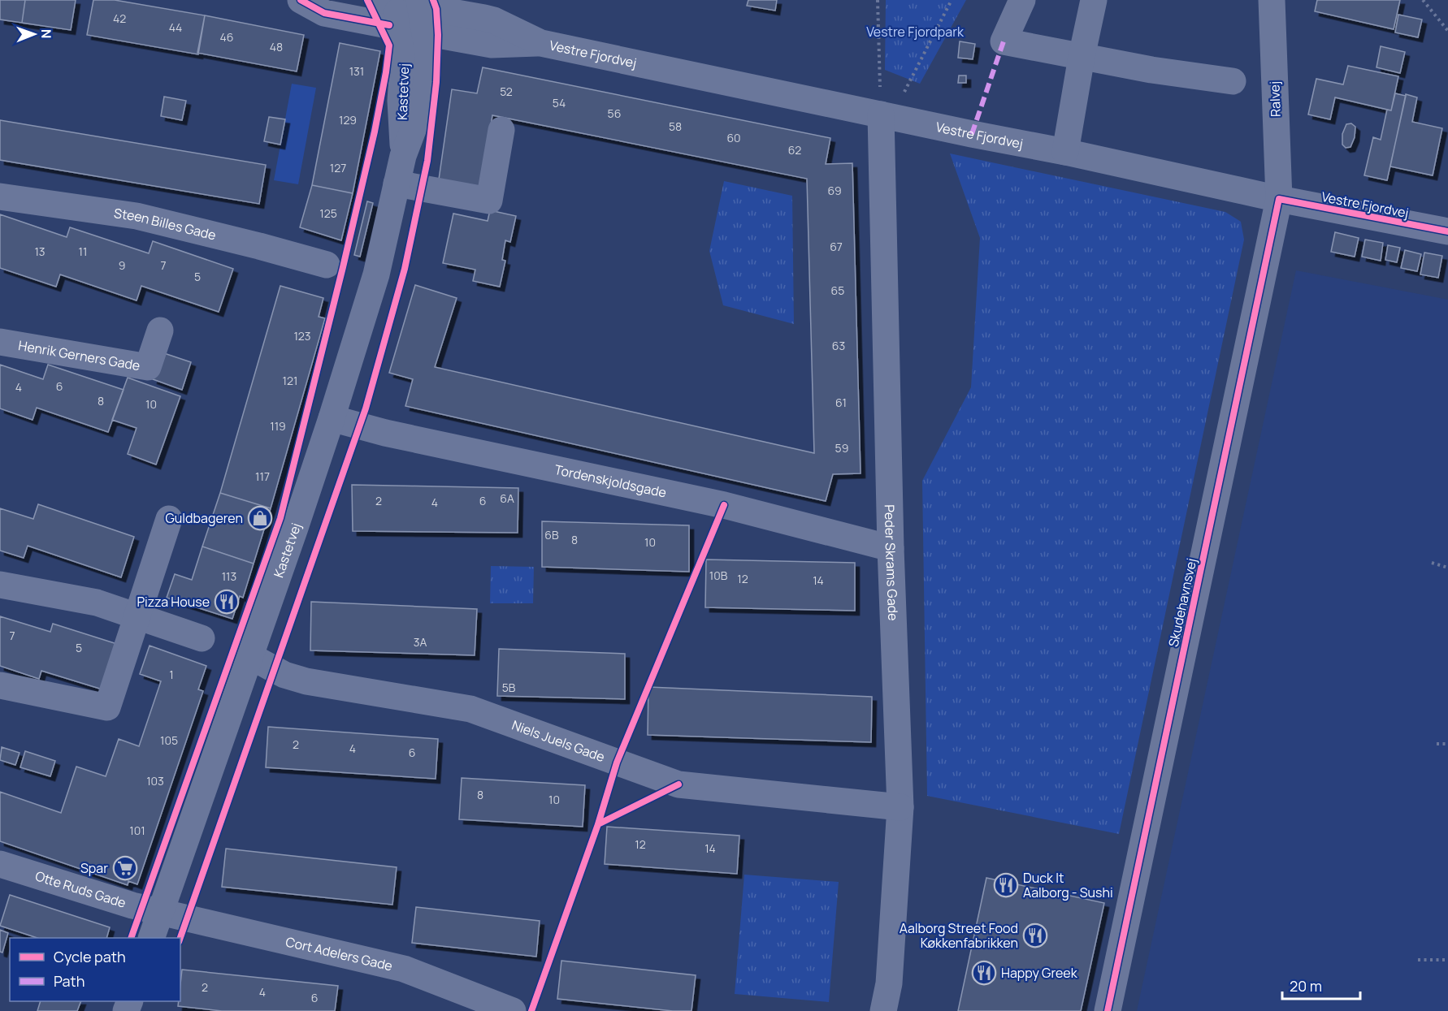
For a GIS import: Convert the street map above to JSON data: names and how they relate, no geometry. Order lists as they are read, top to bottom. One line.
{"streets":{"street":["Vestre Fjordvej","Kastetvej","Ralvej","Steen Billes Gade","Henrik Gerners Gade","Tordenskjoldsgade","Peder Skrams Gade","Skudehavnsvej","Niels Juels Gade","Otte Ruds Gade","Cort Adelers Gade"]},"crossings":[["Vestre Fjordvej","Kastetvej"],["Vestre Fjordvej","Ralvej"],["Vestre Fjordvej","Peder Skrams Gade"],["Vestre Fjordvej","Skudehavnsvej"],["Kastetvej","Tordenskjoldsgade"],["Kastetvej","Niels Juels Gade"],["Kastetvej","Otte Ruds Gade"],["Kastetvej","Cort Adelers Gade"],["Ralvej","Skudehavnsvej"],["Tordenskjoldsgade","Peder Skrams Gade"],["Peder Skrams Gade","Niels Juels Gade"],["Otte Ruds Gade","Cort Adelers Gade"]],"parks":["Vestre Fjordpark"],"places":{"shop":["Guldbageren"],"restaurant":["Pizza House","Duck It Aalborg - Sushi","Aalborg Street Food Køkkenfabrikken","Happy Greek"],"supermarket":["Spar"]},"house_numbers":["42","44","46","48","131","52","54","56","129","58","60","62","127","69","125","67","13","11","9","7","5","65","123","63","121","6","4","8","61","10","119","59","117","6A","2","6","4","6B","8","10","10B","113","12","14","7","3A","5","1","5B","105","2","4","6","103","8","10","101","12","14","2","4","6"],"legend":["Cycle path","Path"],"scale_bar":"20 m","north":"right"}
